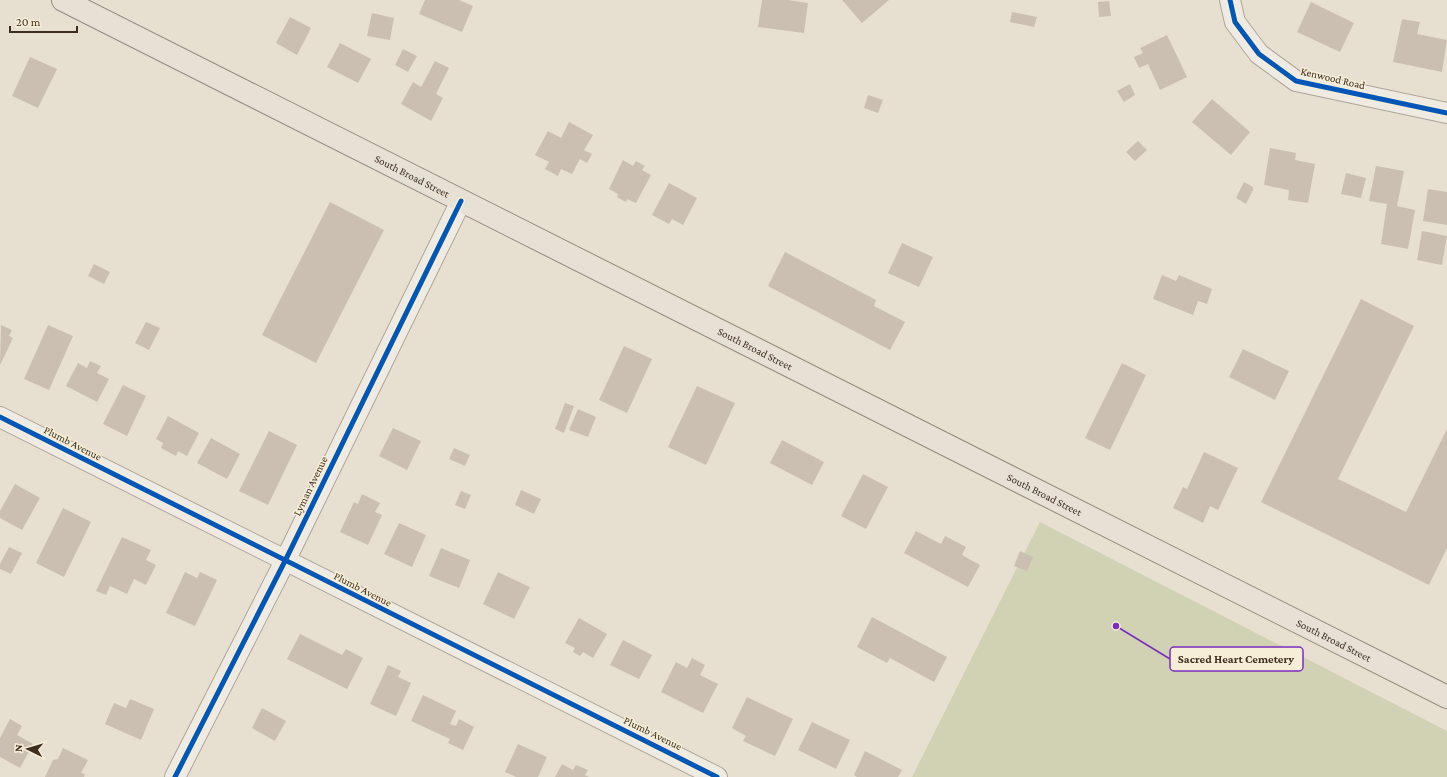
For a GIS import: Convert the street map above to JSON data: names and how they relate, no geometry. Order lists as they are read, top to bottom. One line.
{"streets":{"main road":["South Broad Street"],"street":["Kenwood Road","Plumb Avenue","Lyman Avenue"]},"crossings":[["South Broad Street","Lyman Avenue"],["Plumb Avenue","Lyman Avenue"]],"places":["Sacred Heart Cemetery"],"scale_bar":"20 m","north":"left"}
